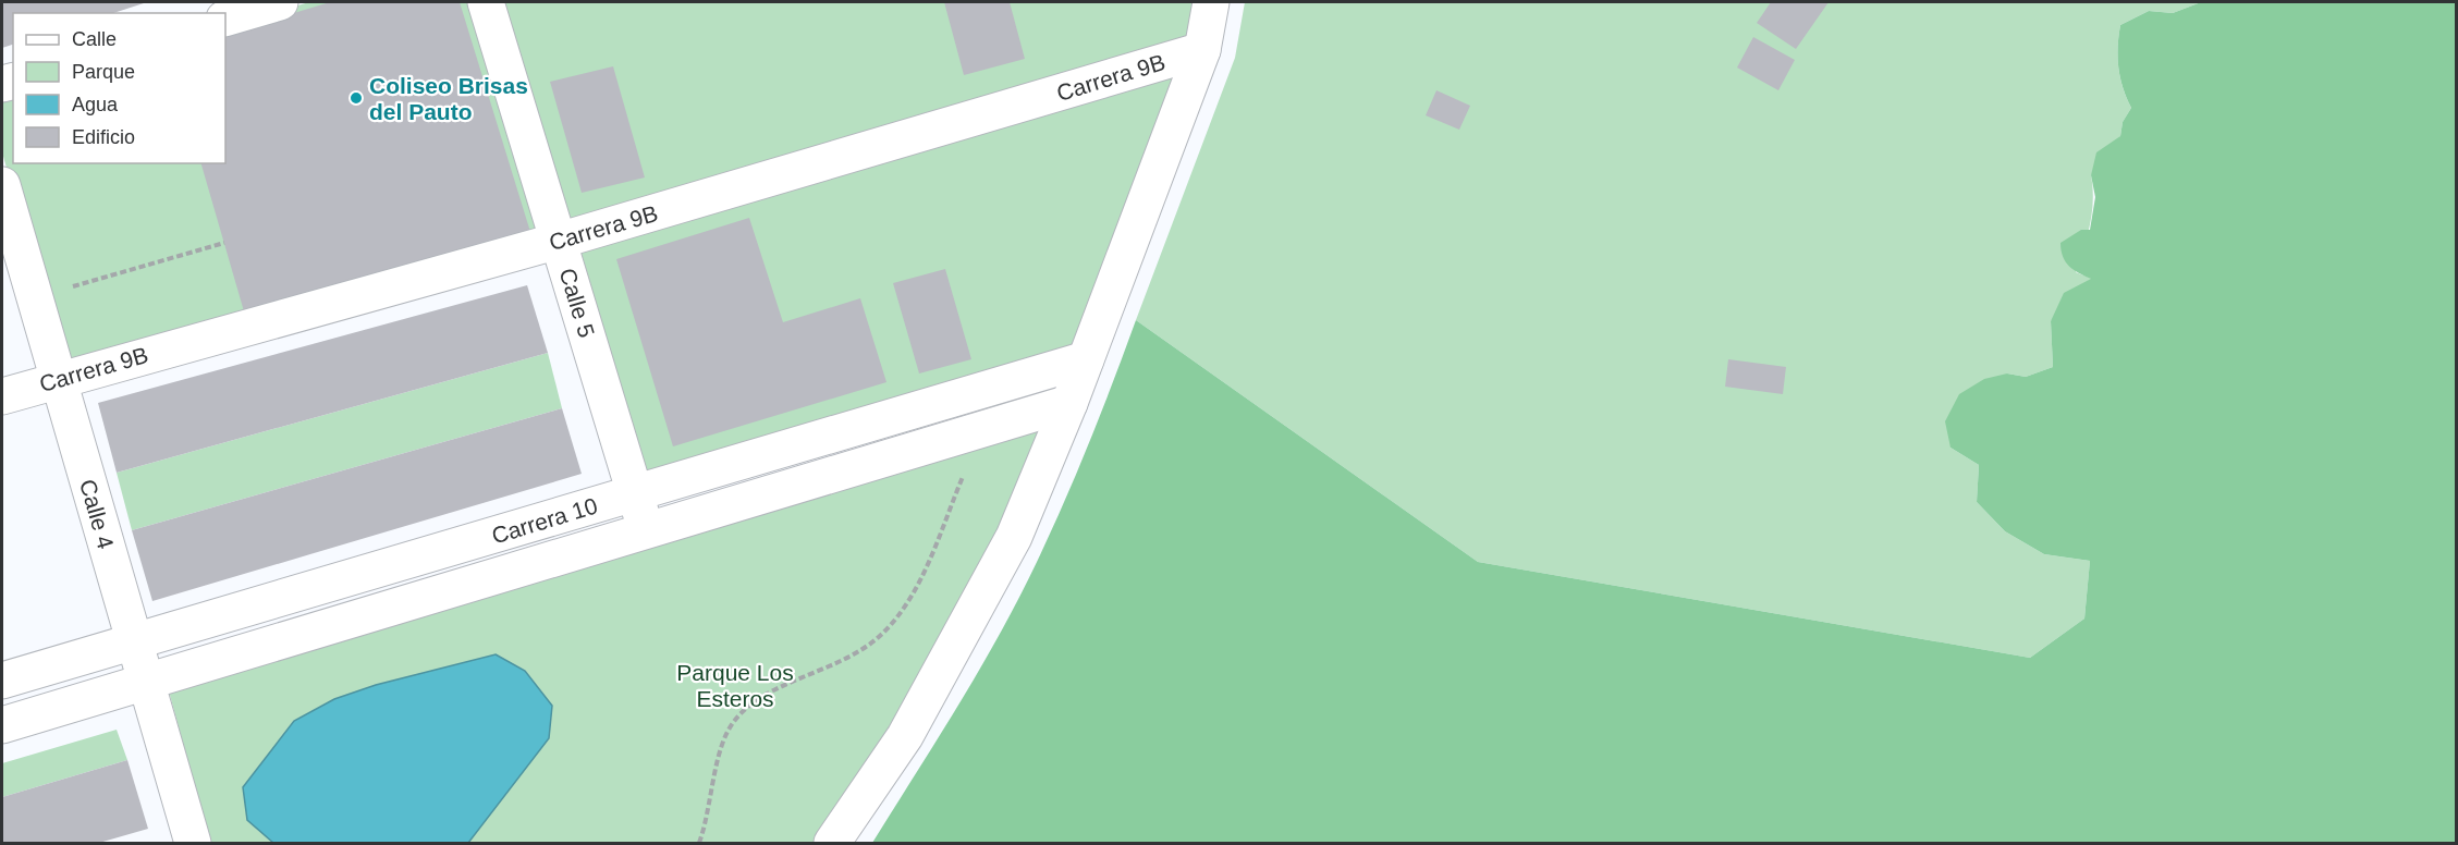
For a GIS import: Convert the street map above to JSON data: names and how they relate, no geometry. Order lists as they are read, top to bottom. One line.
{"streets":{"street":["Carrera 9B","Calle 5","Calle 4","Carrera 10"]},"crossings":[["Carrera 9B","Calle 5"],["Carrera 9B","Calle 4"],["Calle 5","Carrera 10"],["Calle 4","Carrera 10"]],"parks":["Parque Los Esteros"],"places":["Coliseo Brisas del Pauto"],"legend":["Calle","Parque","Agua","Edificio"]}
